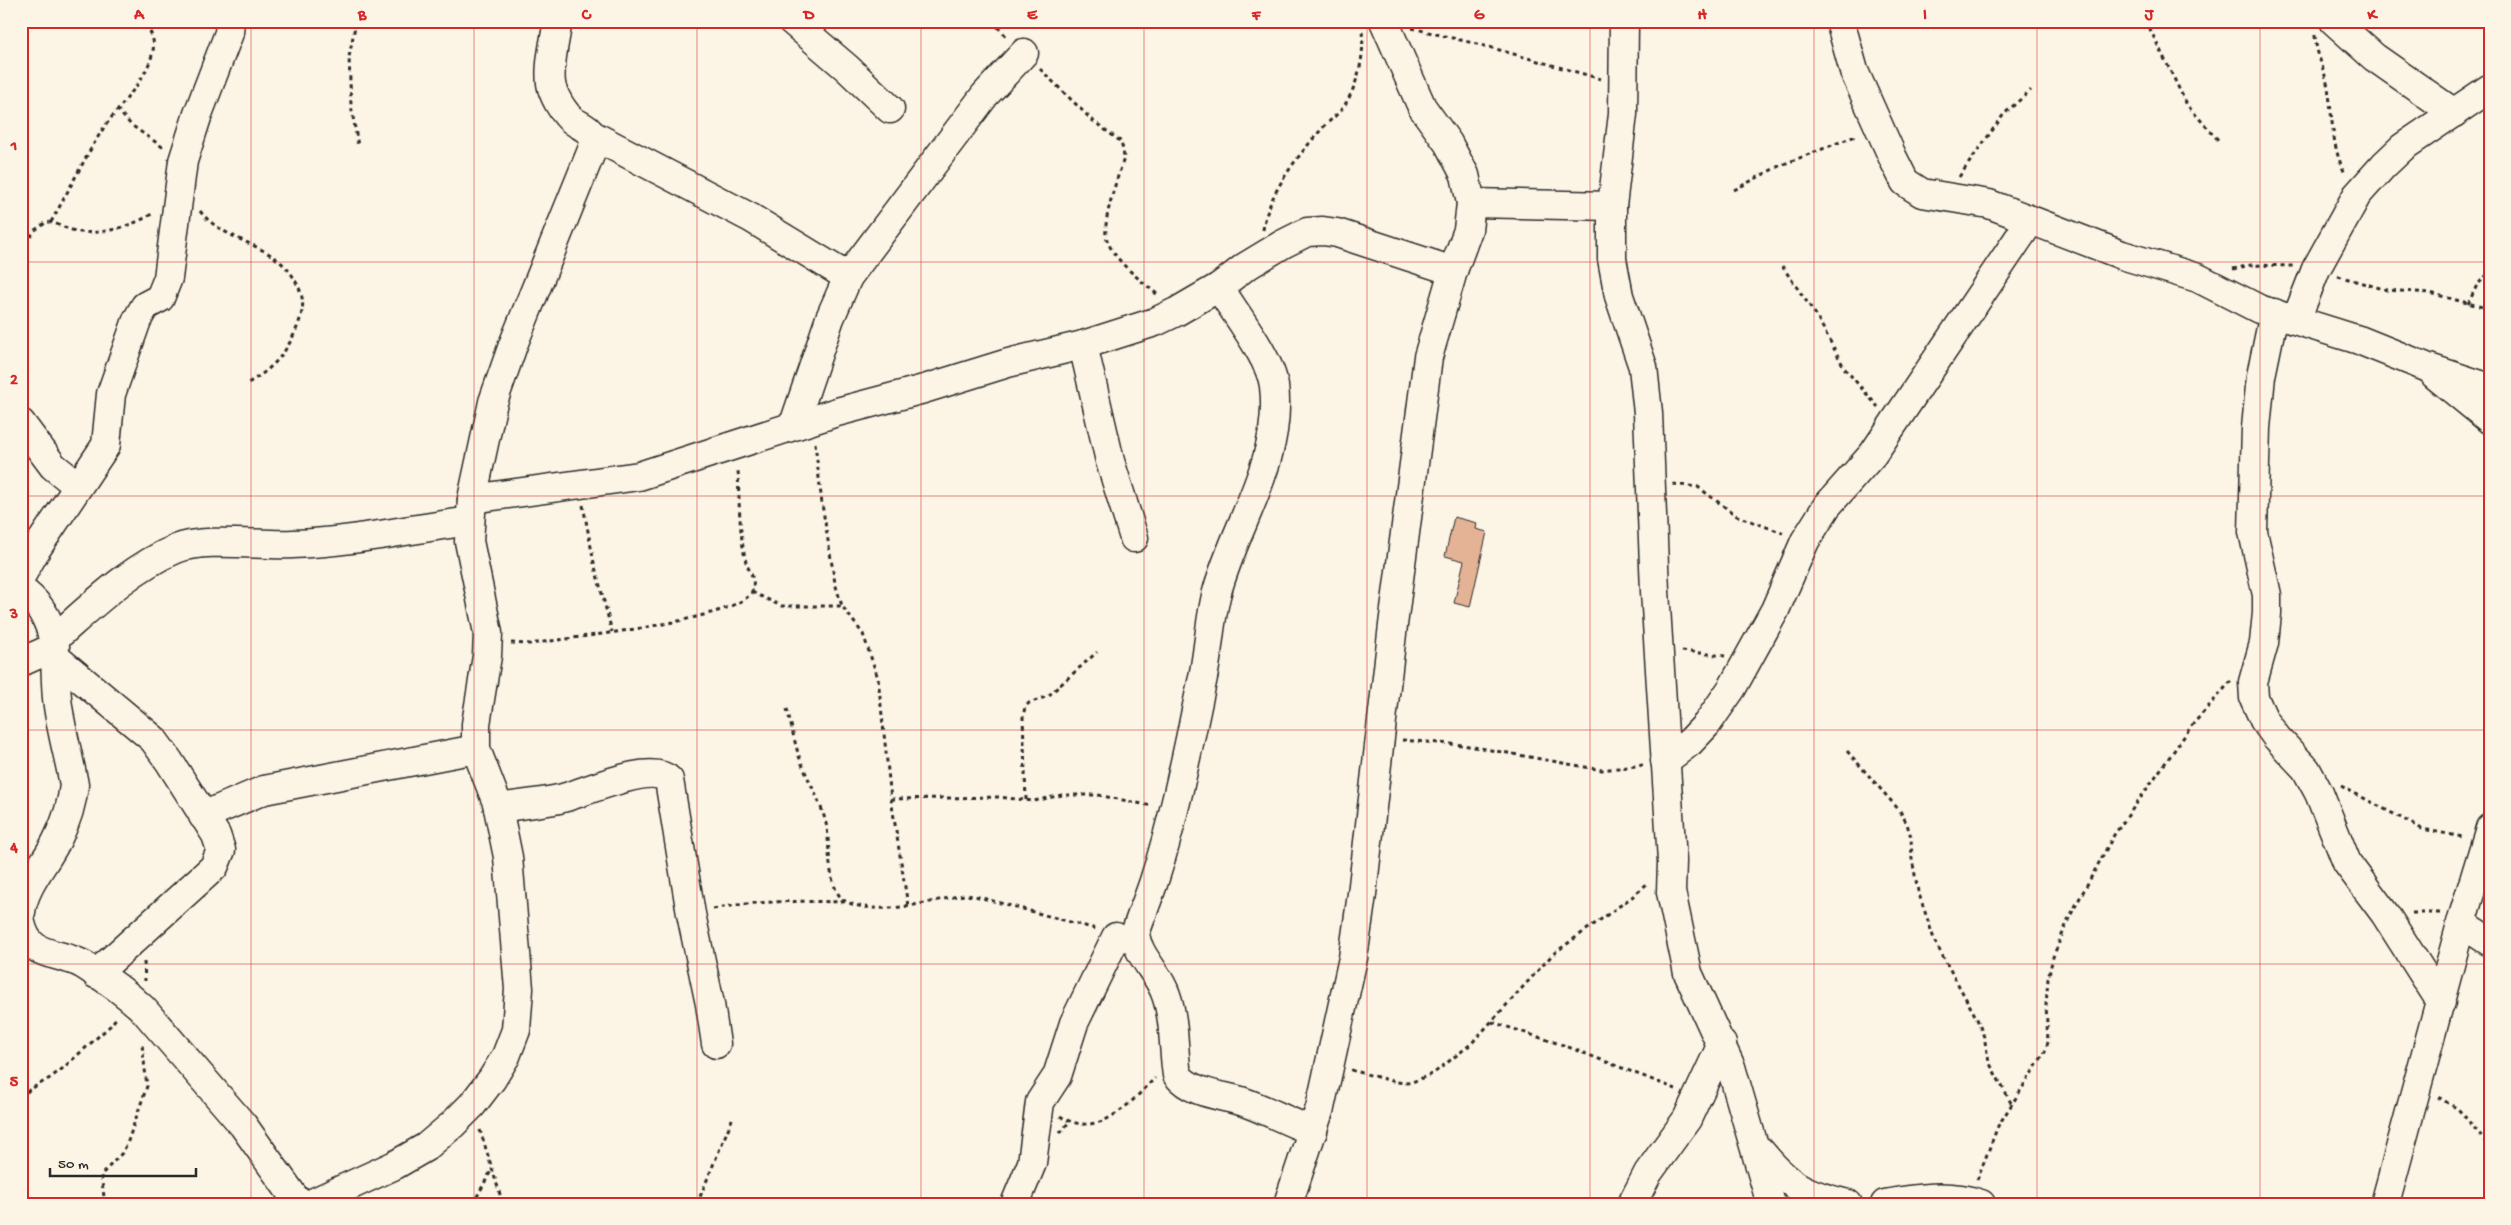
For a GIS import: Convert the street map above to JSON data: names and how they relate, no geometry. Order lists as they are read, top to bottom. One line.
{"scale_bar":"50 m","grid":{"columns":["A","B","C","D","E","F","G","H","I","J","K"],"rows":["1","2","3","4","5"]}}
